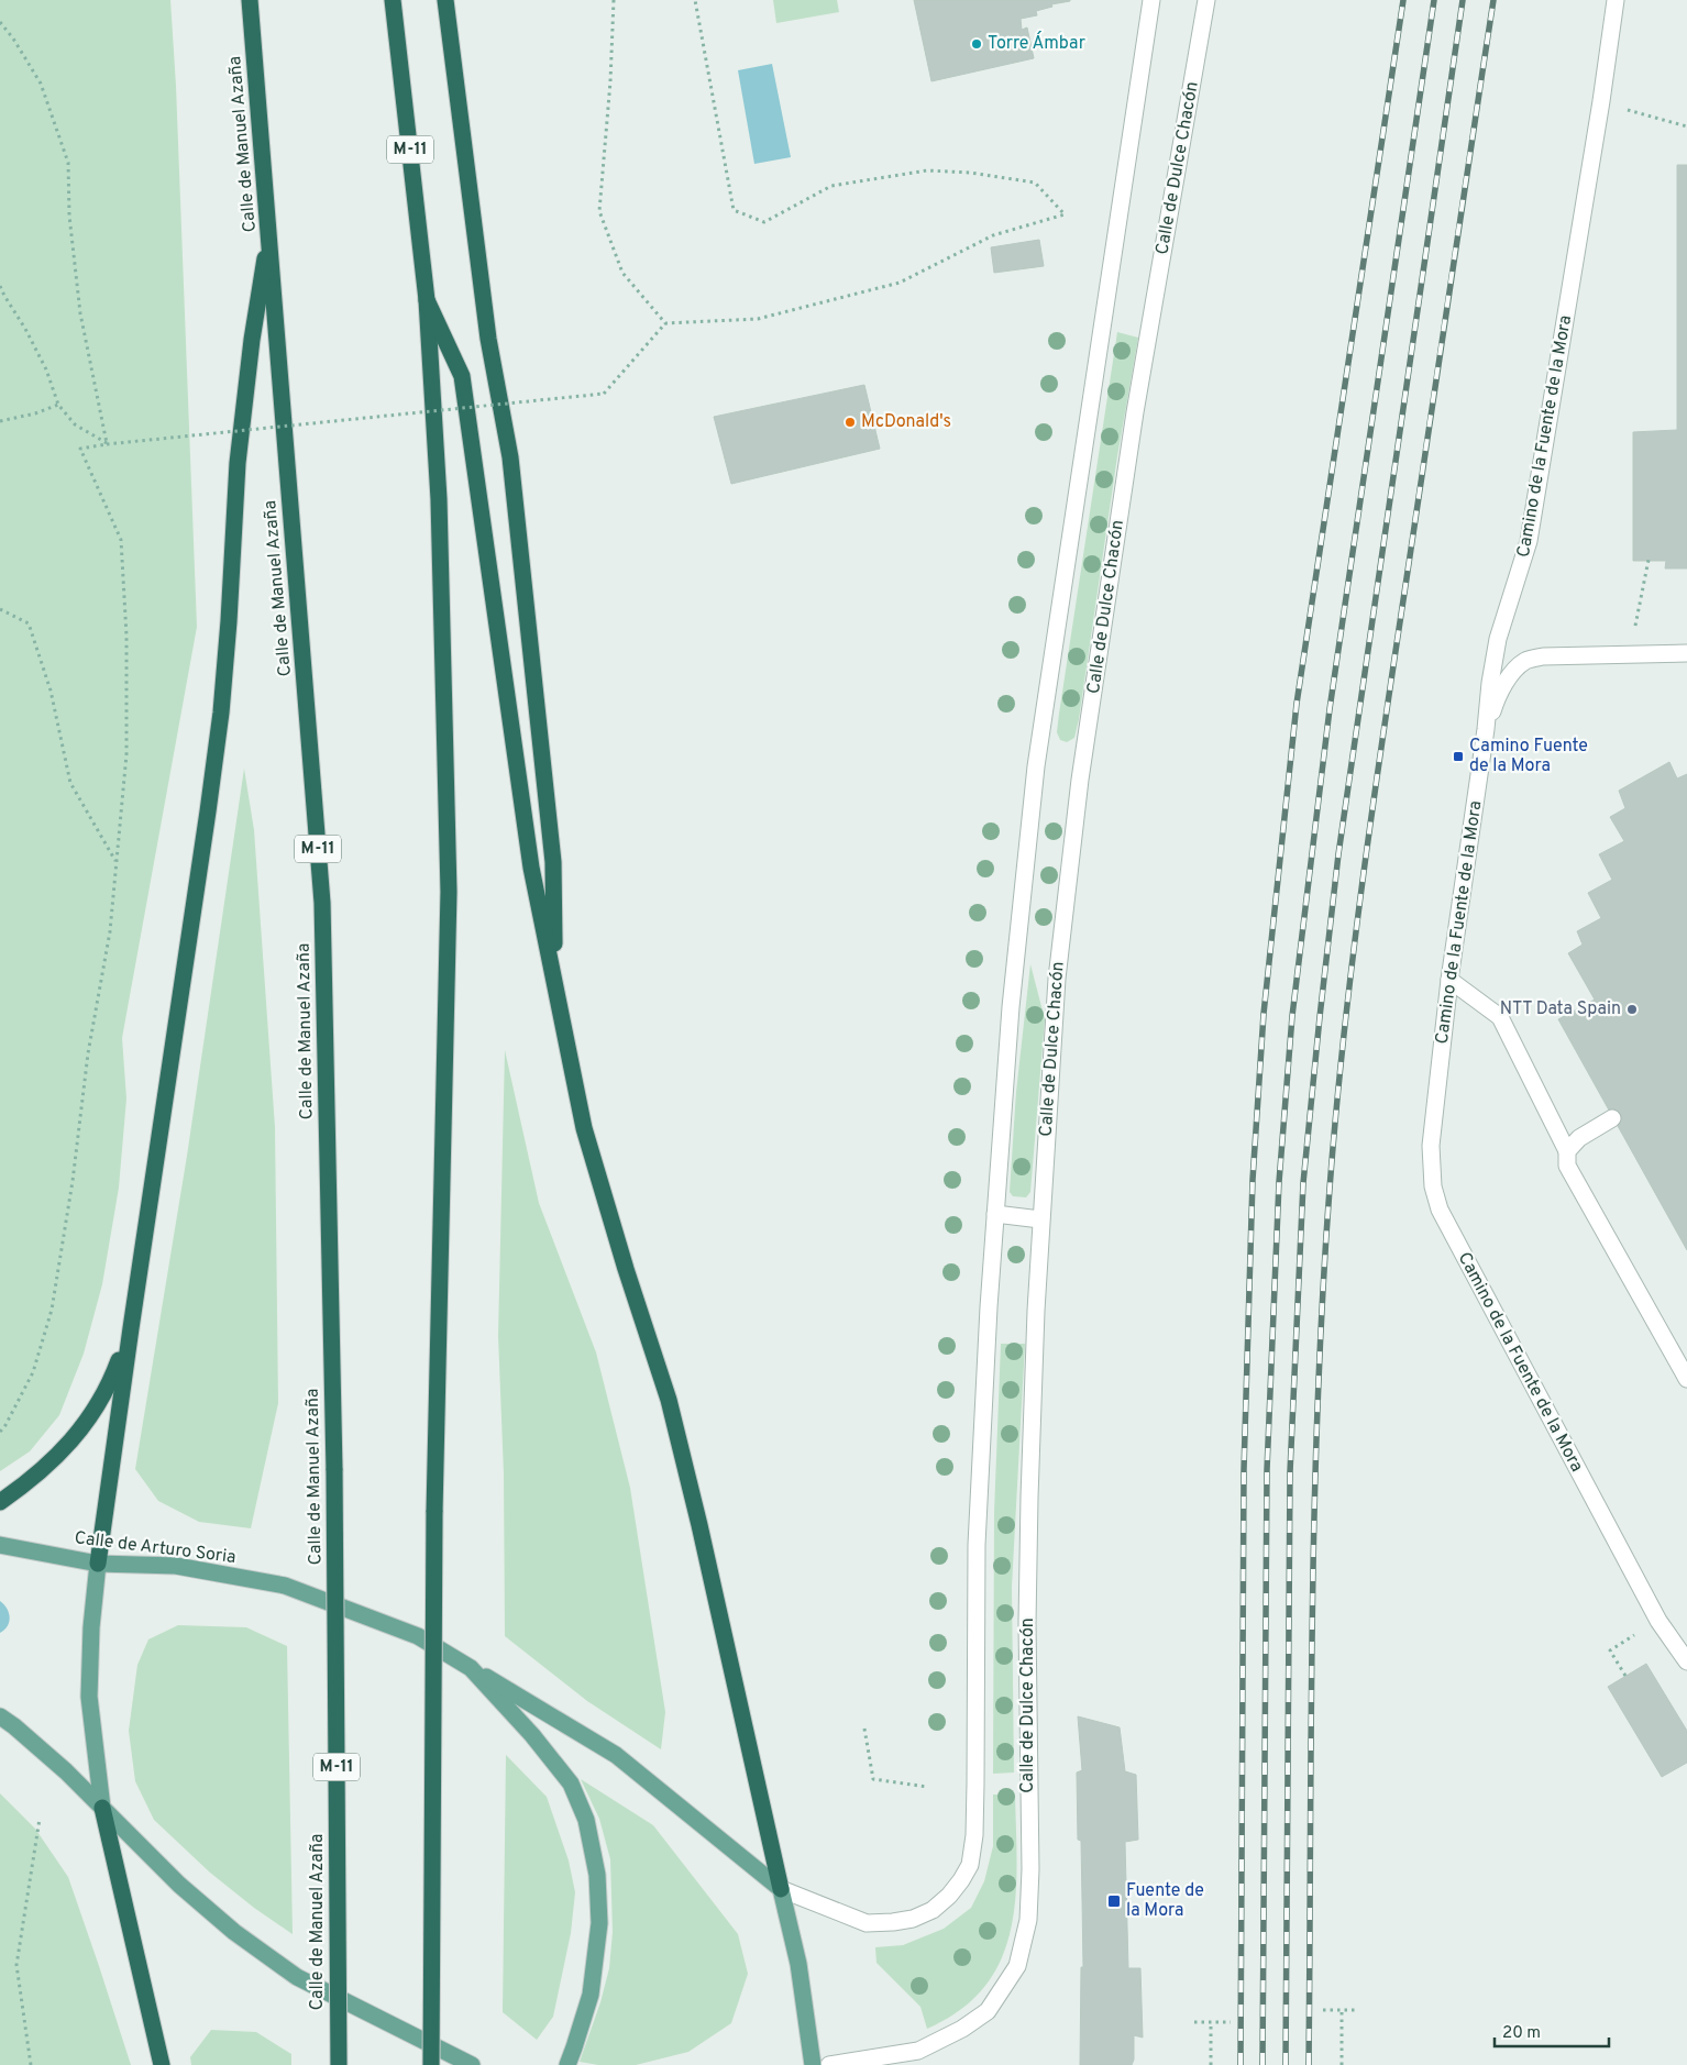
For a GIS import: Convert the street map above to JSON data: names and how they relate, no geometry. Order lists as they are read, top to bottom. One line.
{"streets":{"highway":["Calle de Manuel Azaña","M-11"],"main road":["Calle de Arturo Soria"],"street":["Calle de Dulce Chacón","Camino de la Fuente de la Mora"]},"places":{"other":["Torre Ámbar","McDonald's","NTT Data Spain"],"transit":["Camino Fuente de la Mora","Fuente de la Mora"]},"scale_bar":"20 m"}
